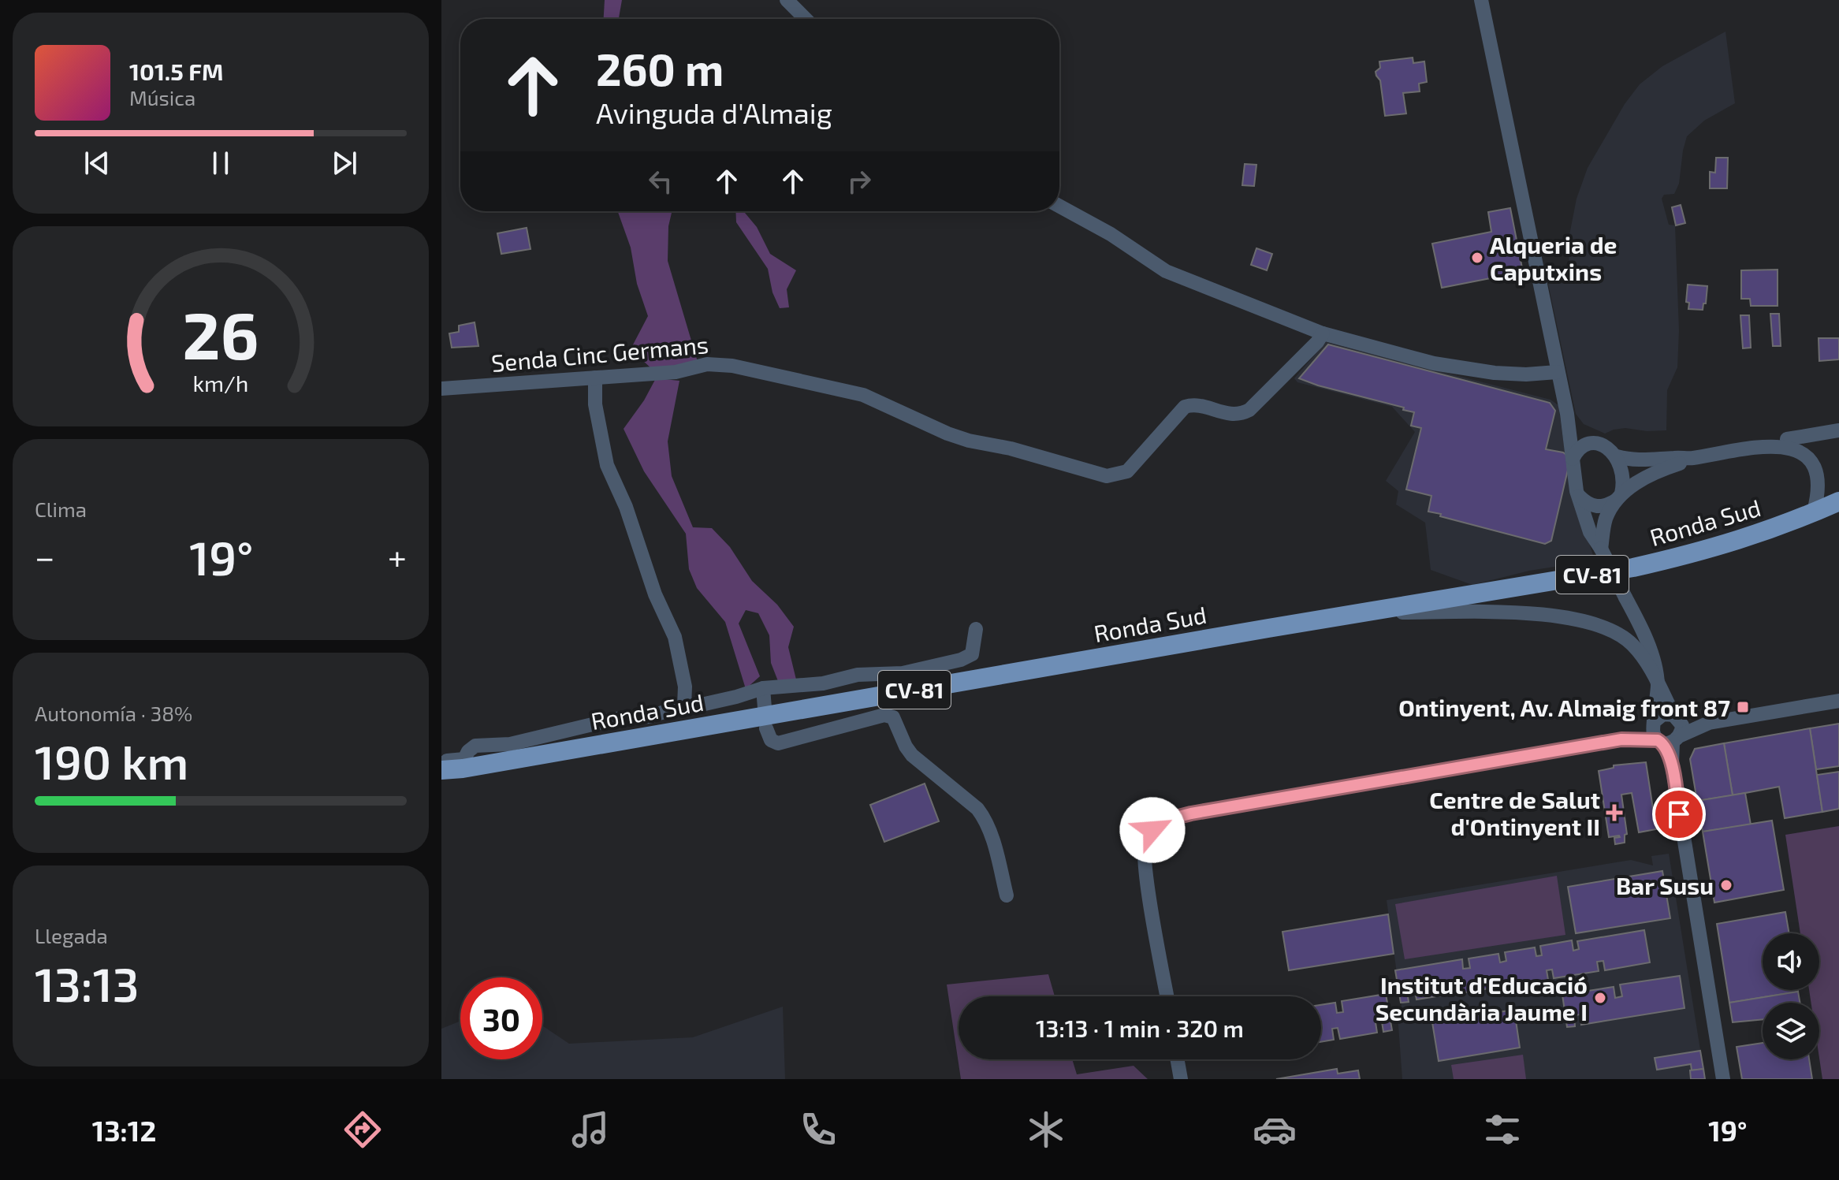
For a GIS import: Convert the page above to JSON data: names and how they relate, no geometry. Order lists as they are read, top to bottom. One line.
{"streets":{"main road":["Ronda Sud","CV-81"],"street":["Senda Cinc Germans"]},"crossings":[["Ronda Sud","CV-81"]],"places":{"other":["Alqueria de Caputxins","Bar Susu","Institut d'Educació Secundària Jaume I"],"transit":["Ontinyent, Av. Almaig front 87"],"health":["Centre de Salut d'Ontinyent II"]},"page":{"turn":["260 m","Avinguda d'Almaig"],"song":["101.5 FM","Música"],"tile":["Clima",["Autonomía · 38%","190 km"],["Llegada","13:13"]],"heat":["−","19°","+"],"limit":"30","trip":"13:13 · 1 min · 320 m","tabs":["13:12","19°"],"gauge":["26","km/h"]}}
